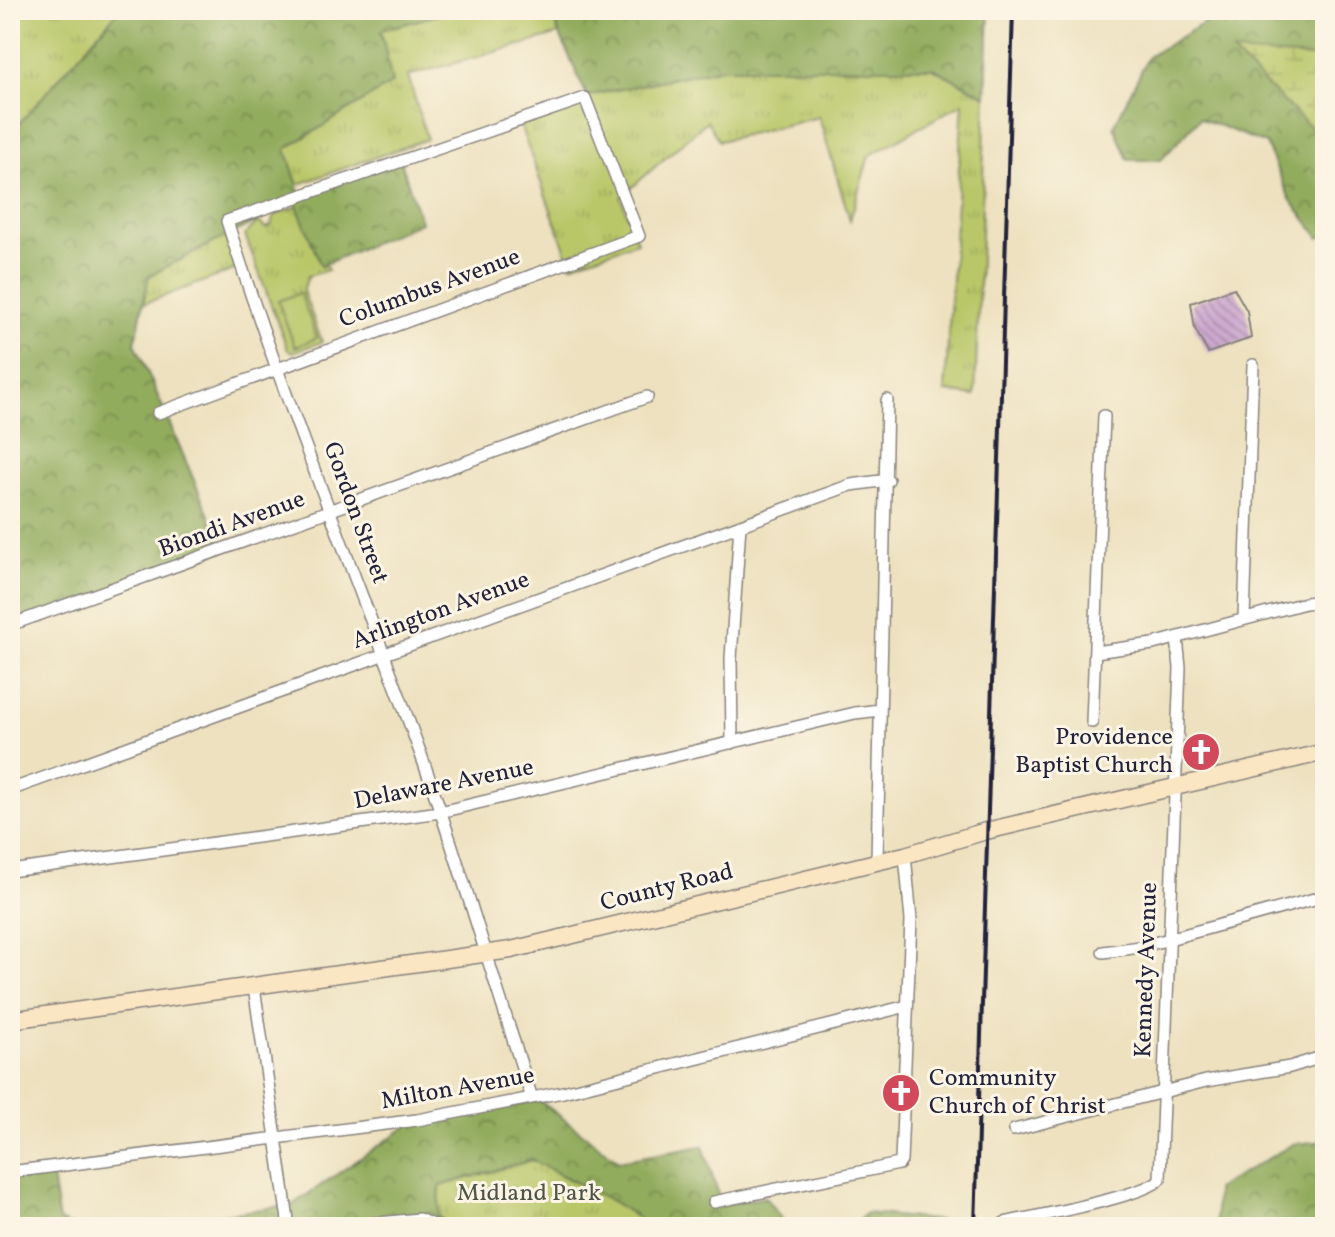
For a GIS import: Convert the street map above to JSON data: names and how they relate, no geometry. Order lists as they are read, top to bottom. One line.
{"streets":{"street":["Columbus Avenue","Gordon Street","Biondi Avenue","Arlington Avenue","Delaware Avenue","County Road","Kennedy Avenue","Milton Avenue"]},"crossings":[["Columbus Avenue","Gordon Street"],["Gordon Street","Biondi Avenue"],["Gordon Street","Arlington Avenue"],["Gordon Street","Delaware Avenue"],["Gordon Street","County Road"],["Gordon Street","Milton Avenue"],["County Road","Kennedy Avenue"]],"parks":["Midland Park"],"places":{"church":["Providence Baptist Church","Community Church of Christ"]}}
